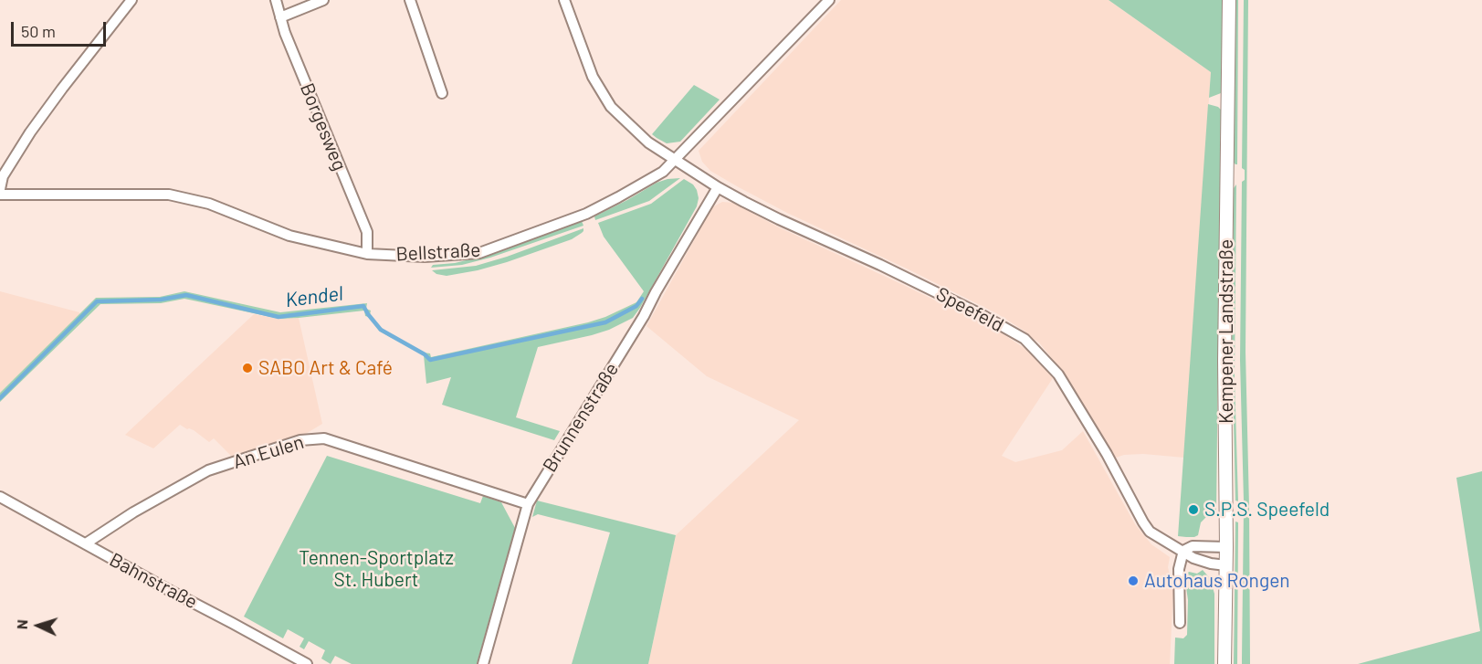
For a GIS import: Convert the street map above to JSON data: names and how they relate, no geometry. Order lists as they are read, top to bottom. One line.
{"streets":{"street":["Borgesweg","Bellstraße","Speefeld","Kempener Landstraße","Brunnenstraße","An Eulen","Bahnstraße"]},"crossings":[["Borgesweg","Bellstraße"],["Bellstraße","Speefeld"],["Speefeld","Kempener Landstraße"],["Speefeld","Brunnenstraße"],["Brunnenstraße","An Eulen"],["An Eulen","Bahnstraße"]],"water":["Kendel"],"parks":["Tennen-Sportplatz St. Hubert"],"places":["SABO Art & Café","S.P.S. Speefeld","Autohaus Rongen"],"scale_bar":"50 m","north":"left"}
